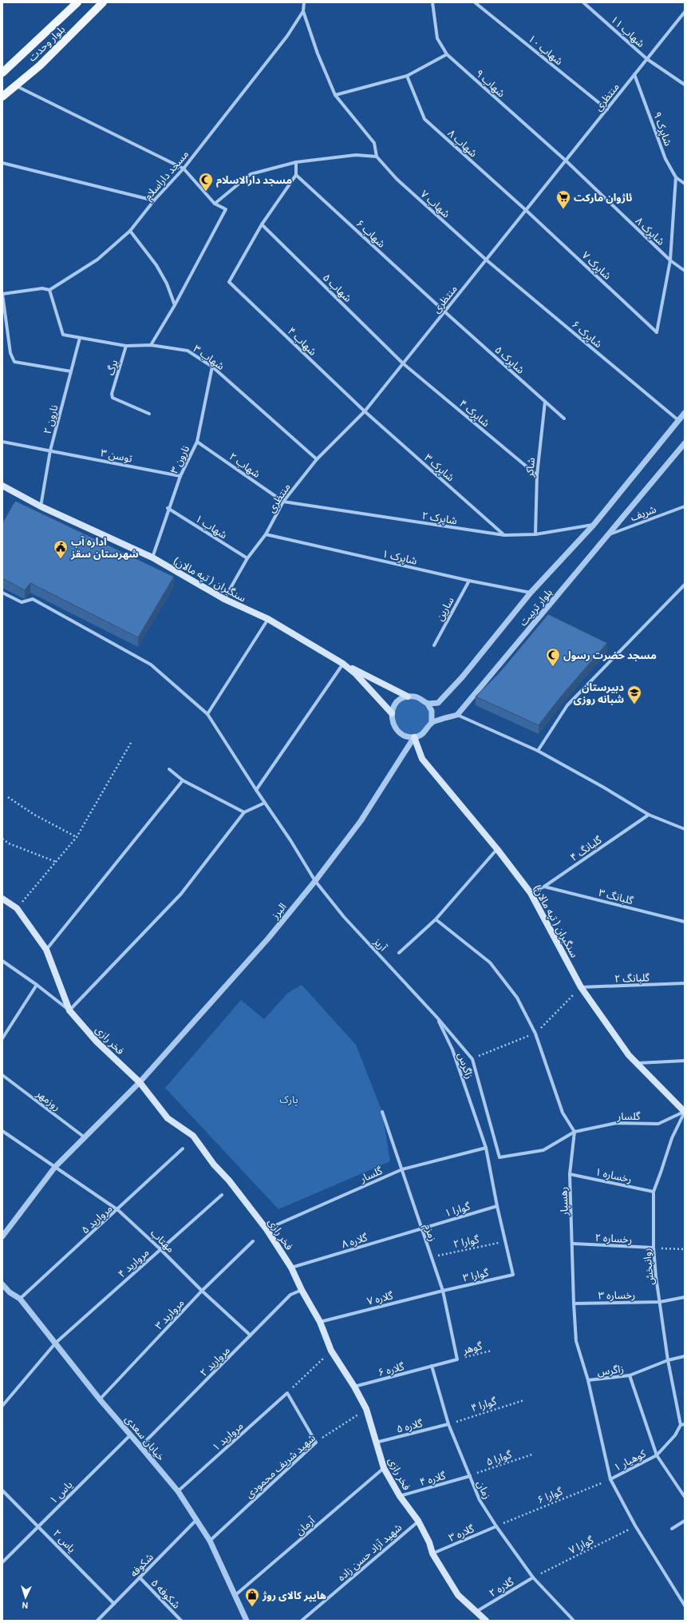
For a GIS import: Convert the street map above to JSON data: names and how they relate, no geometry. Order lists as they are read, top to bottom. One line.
{"streets":{"main road":["بلوار وحدت","سنگبران ( تپه مالان)","فخر رازی"],"street":["شهاب ۱۱","شهاب ۱۰","شهاب ۹","منتظری","شاپرک ۹","شهاب ۸","مسجد داراسلام","شهاب ۷","شاپرک ۸","شهاب ۶","شاپرک ۷","شهاب ۵","شاپرک ۶","شهاب ۴","شهاب ۳","شاپرک ۵","برگ","شاپرک ۴","نارون ۲","توسن ۳","نارون ۳","شهاب ۲","شاپرک ۳","شاکر","شریف","شاپرک ۲","شهاب ۱","شاپرک ۱","بلوار تربیت","سارین","گلبانگ ۴","گلبانگ ۳","البرز","آریز","گلبانگ ۲","زاگرس","روزمهر","گلسار","رخساره ۱","رهسپار","گوارا ۱","مروارید ۵","زمزم","رخساره ۲","مهتاب","گلاره ۸","مروارید ۴","روانبخش","گوارا ۳","رخساره ۳","گلاره ۷","مرواربد ۳","مروارید ۲","گلاره ۶","گلاره ۵","مروارید ۱","خیابان سعدی","کوهیار ۱","شهید شریف محمودی","گلاره ۴","زمان","یاس ۱","آرمان","گلاره ۳","یاس ۲","شهید آزاد حسن زاده","شکوفه","گلاره ۲","شکوفه ۵"],"path":["گوارا ۲","گوهر","گوارا ۴","گوارا ۵","گوارا ۶","گوارا ۷"]},"crossings":[["شهاب ۱۱","منتظری"],["شهاب ۱۰","منتظری"],["شهاب ۹","منتظری"],["شهاب ۹","شاپرک ۸"],["منتظری","شاپرک ۹"],["منتظری","شهاب ۸"],["منتظری","شهاب ۷"],["منتظری","شاپرک ۸"],["منتظری","شهاب ۶"],["منتظری","شاپرک ۷"],["منتظری","شهاب ۵"],["منتظری","شاپرک ۶"],["منتظری","شهاب ۴"],["منتظری","شهاب ۳"],["منتظری","شاپرک ۵"],["منتظری","شاپرک ۴"],["منتظری","شهاب ۲"],["منتظری","شاپرک ۳"],["منتظری","شاپرک ۲"],["منتظری","شهاب ۱"],["منتظری","شاپرک ۱"],["منتظری","سنگبران ( تپه مالان)"],["شهاب ۸","شاپرک ۷"],["مسجد داراسلام","شهاب ۳"],["شهاب ۷","شاپرک ۶"],["شاپرک ۸","شاپرک ۷"],["شهاب ۶","شاپرک ۵"],["شهاب ۵","شهاب ۴"],["شهاب ۵","شاپرک ۴"],["شاپرک ۶","بلوار تربیت"],["شهاب ۴","شاپرک ۳"],["شهاب ۳","برگ"],["شهاب ۳","نارون ۲"],["شهاب ۳","نارون ۳"],["شاپرک ۵","شاکر"],["شاپرک ۴","شاکر"],["نارون ۲","توسن ۳"],["نارون ۲","سنگبران ( تپه مالان)"],["توسن ۳","نارون ۳"],["نارون ۳","شهاب ۲"],["نارون ۳","شهاب ۱"],["نارون ۳","سنگبران ( تپه مالان)"],["شهاب ۲","شاپرک ۲"],["شاپرک ۳","شاپرک ۲"],["شاکر","شاپرک ۲"],["شریف","بلوار تربیت"],["شاپرک ۲","بلوار تربیت"],["شاپرک ۱","بلوار تربیت"],["شاپرک ۱","سارین"],["سنگبران ( تپه مالان)","بلوار تربیت"],["سنگبران ( تپه مالان)","گلبانگ ۴"],["سنگبران ( تپه مالان)","البرز"],["سنگبران ( تپه مالان)","گلبانگ ۲"],["سنگبران ( تپه مالان)","گلسار"],["سنگبران ( تپه مالان)","روانبخش"],["بلوار تربیت","البرز"],["گلبانگ ۴","گلبانگ ۳"],["البرز","آریز"],["البرز","فخر رازی"],["البرز","روزمهر"],["البرز","مهتاب"],["آریز","زاگرس"],["فخر رازی","گلسار"],["فخر رازی","گلاره ۸"],["فخر رازی","گلاره ۷"],["فخر رازی","مروارید ۲"],["فخر رازی","گلاره ۶"],["فخر رازی","گلاره ۵"],["فخر رازی","شهید شریف محمودی"],["فخر رازی","گلاره ۴"],["فخر رازی","آرمان"],["فخر رازی","گلاره ۳"],["فخر رازی","شهید آزاد حسن زاده"],["فخر رازی","گلاره ۲"],["زاگرس","گلسار"],["زاگرس","رهسپار"],["زاگرس","گوارا ۱"],["زاگرس","گوارا ۲"],["زاگرس","گوارا ۳"],["زاگرس","رخساره ۳"],["زاگرس","کوهیار ۱"],["گلسار","رهسپار"],["گلسار","زمزم"],["گلسار","روانبخش"],["رخساره ۱","رهسپار"],["رخساره ۱","روانبخش"],["رهسپار","رخساره ۲"],["گوارا ۱","زمزم"],["گوارا ۱","گلاره ۸"],["مروارید ۵","مهتاب"],["مروارید ۵","خیابان سعدی"],["زمزم","گلاره ۸"],["زمزم","گوارا ۲"],["زمزم","گوارا ۳"],["زمزم","گلاره ۷"],["زمزم","گوهر"],["رخساره ۲","روانبخش"],["مهتاب","مروارید ۴"],["مهتاب","مرواربد ۳"],["مهتاب","مروارید ۲"],["مروارید ۴","خیابان سعدی"],["روانبخش","رخساره ۳"],["روانبخش","کوهیار ۱"],["گوارا ۳","گلاره ۷"],["مرواربد ۳","خیابان سعدی"],["مروارید ۲","خیابان سعدی"],["گلاره ۶","زمان"],["گوارا ۴","گلاره ۵"],["گوارا ۴","زمان"],["گلاره ۵","زمان"],["مروارید ۱","خیابان سعدی"],["خیابان سعدی","شهید شریف محمودی"],["خیابان سعدی","یاس ۱"],["خیابان سعدی","آرمان"],["خیابان سعدی","شکوفه"],["گوارا ۵","گلاره ۴"],["گوارا ۵","زمان"],["کوهیار ۱","گوارا ۶"],["گلاره ۴","زمان"],["زمان","گوارا ۶"],["زمان","گلاره ۳"],["زمان","گوارا ۷"],["زمان","گلاره ۲"],["یاس ۱","یاس ۲"],["گوارا ۶","گلاره ۳"],["یاس ۲","شکوفه"],["گوارا ۷","گلاره ۲"],["شکوفه","شکوفه ۵"]],"parks":["پارک"],"places":{"mosque":["مسجد دارالاسلام","مسجد حضرت رسول"],"supermarket":["ئاژوان مارکت"],"public building":["اداره آب شهرستان سقز"],"school or university":["دبیرستان شبانه روزی"],"shop":["هایپر کالای روژ"]},"north":"bottom"}
